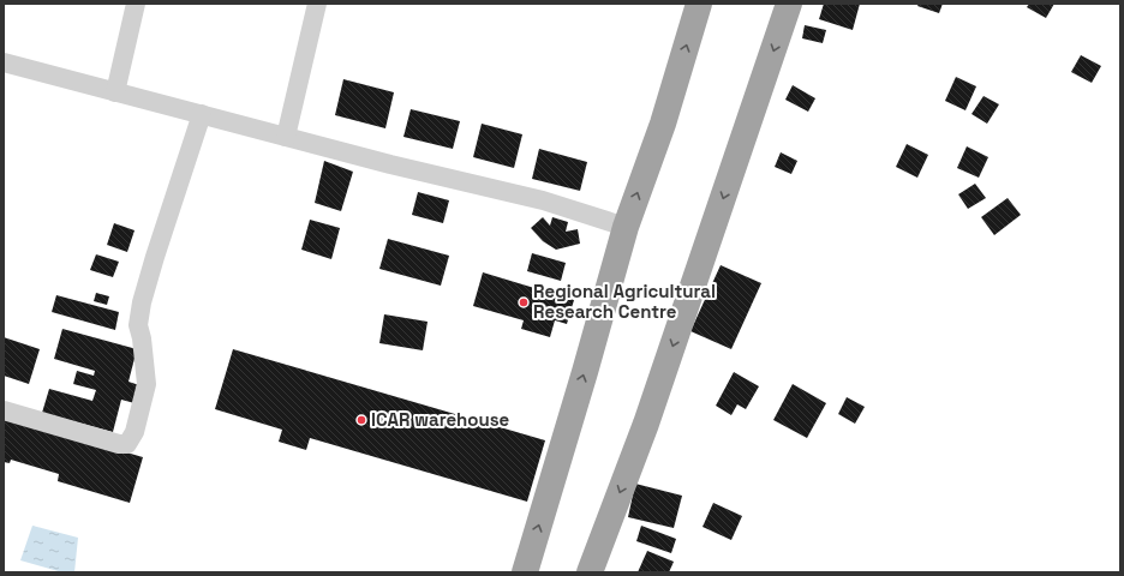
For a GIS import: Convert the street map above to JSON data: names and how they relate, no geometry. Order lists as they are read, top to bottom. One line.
{"places":["Regional Agricultural Research Centre","ICAR warehouse"]}
